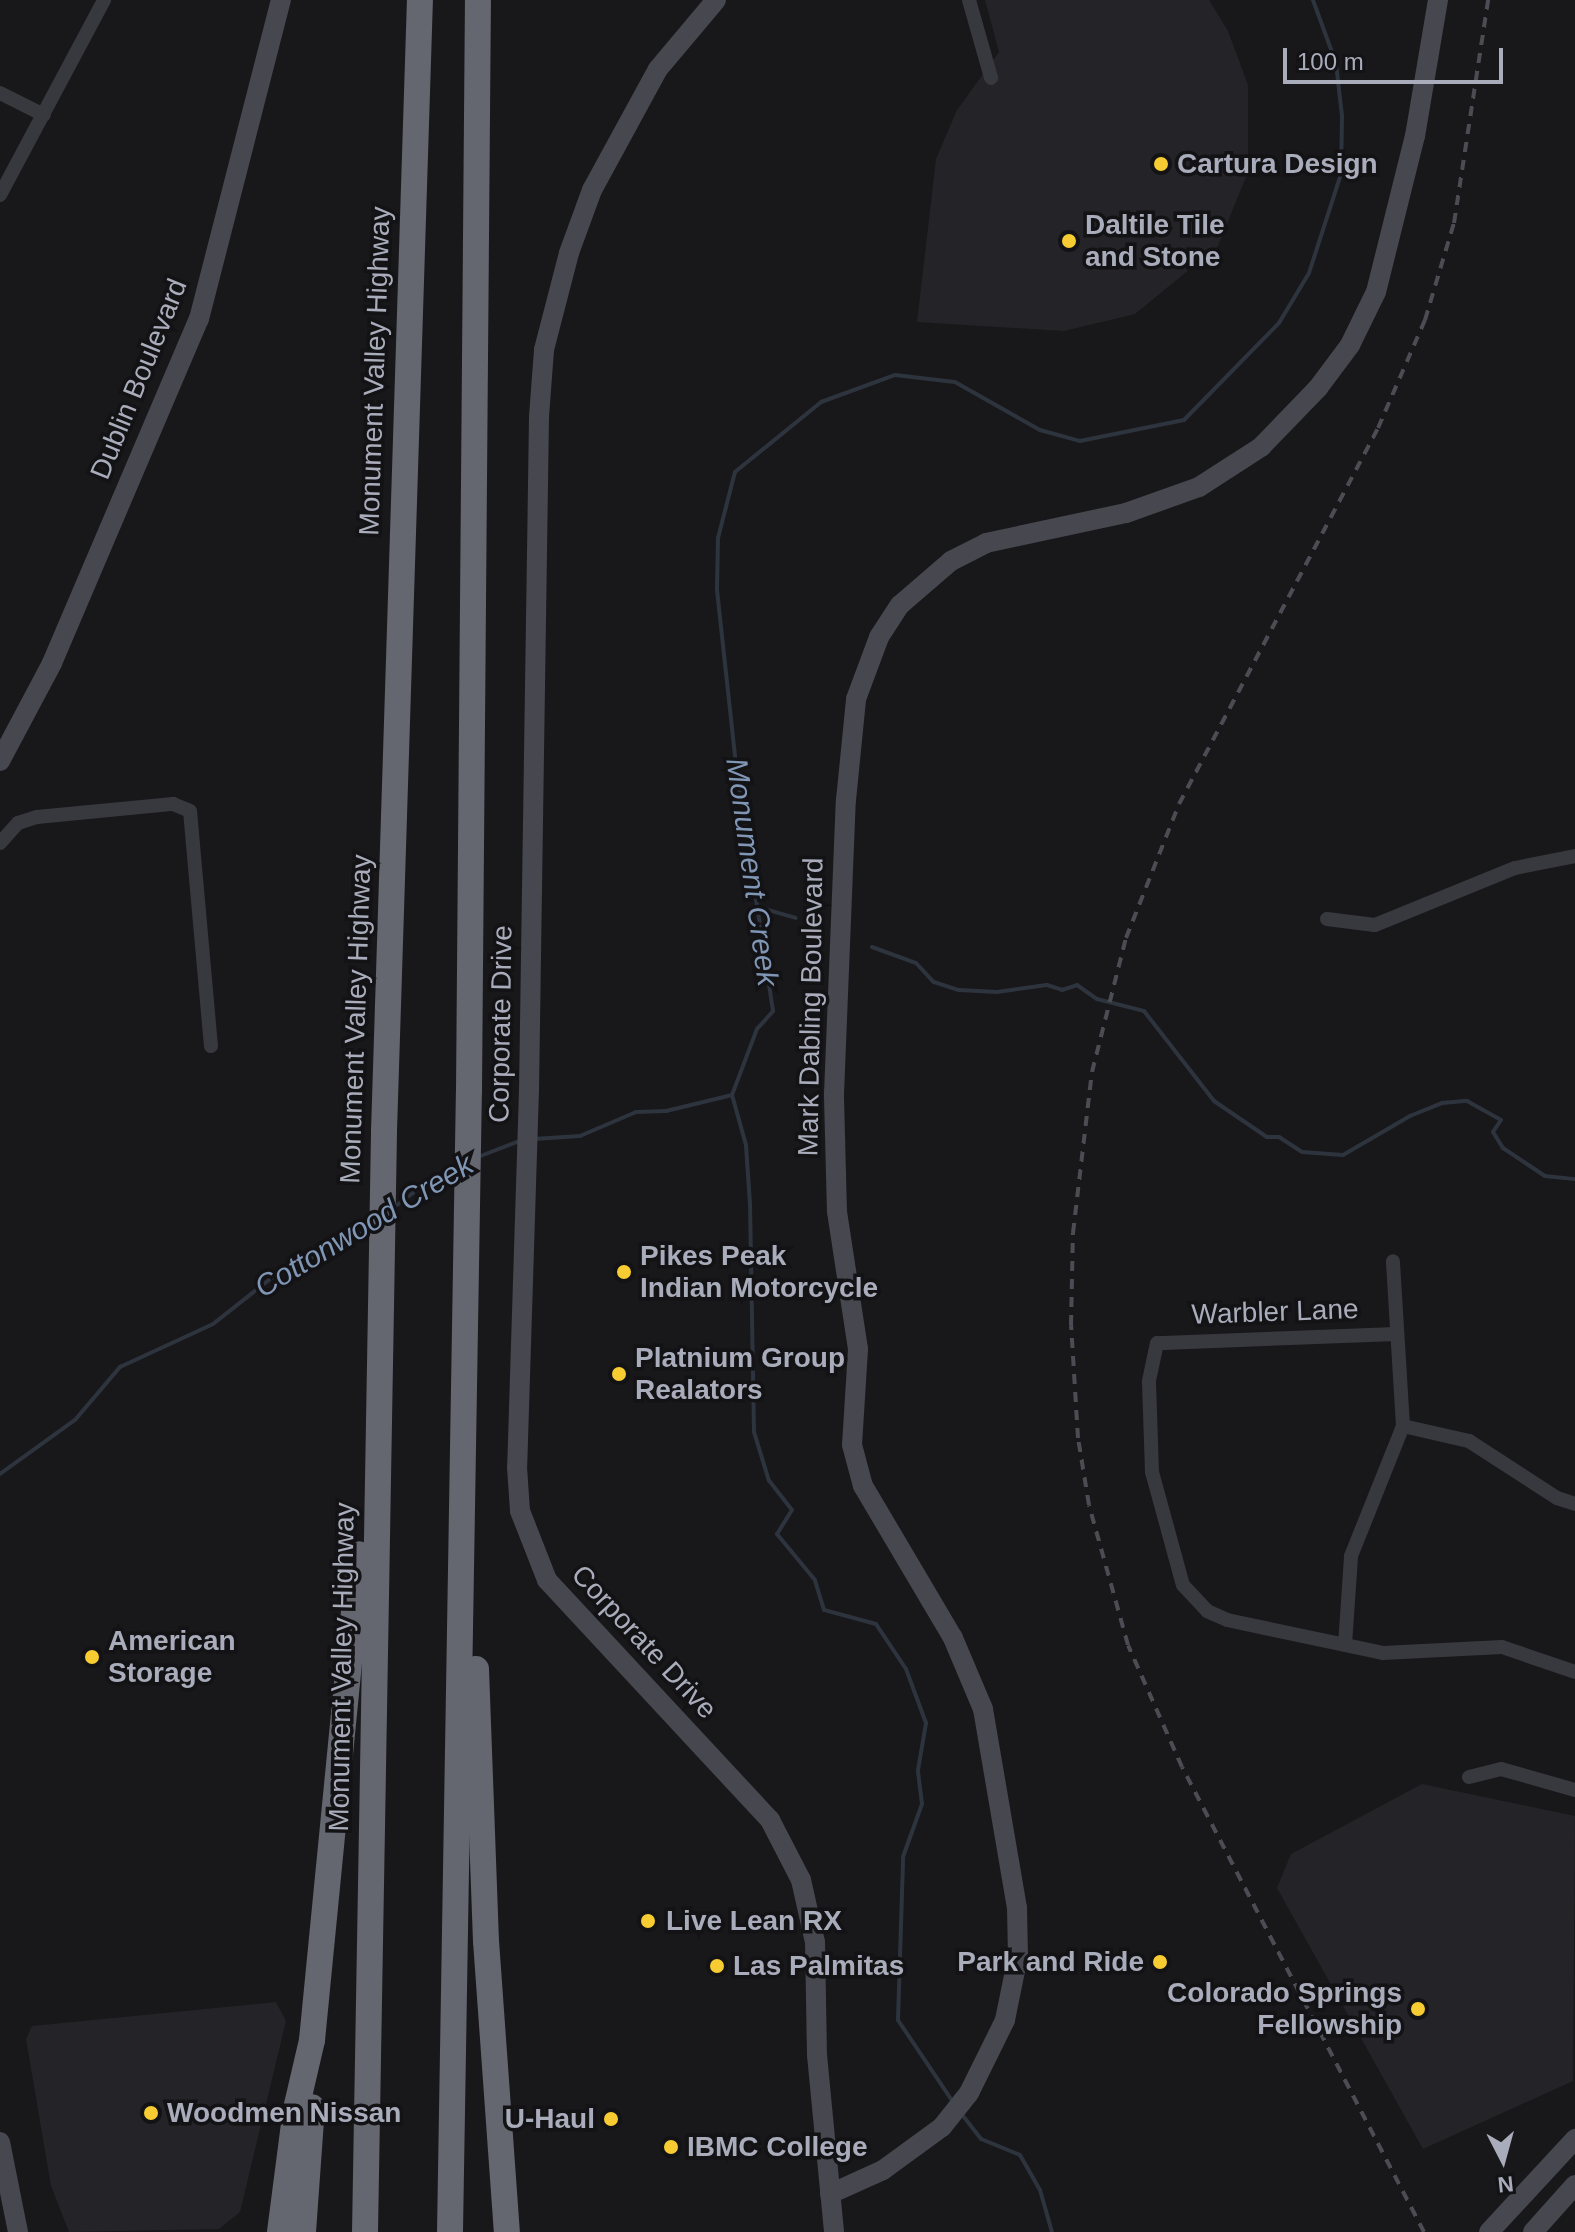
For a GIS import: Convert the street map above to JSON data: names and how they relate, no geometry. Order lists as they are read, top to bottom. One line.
{"streets":{"highway":["Monument Valley Highway"],"street":["Dublin Boulevard","Mark Dabling Boulevard","Corporate Drive","Warbler Lane"]},"crossings":[["Mark Dabling Boulevard","Corporate Drive"]],"water":["Monument Creek","Cottonwood Creek"],"places":["Cartura Design","Daltile Tile and Stone","Pikes Peak Indian Motorcycle","Platnium Group Realators","American Storage","Live Lean RX","Park and Ride","Las Palmitas","Colorado Springs Fellowship","Woodmen Nissan","U-Haul","IBMC College"],"scale_bar":"100 m","north":"bottom"}
